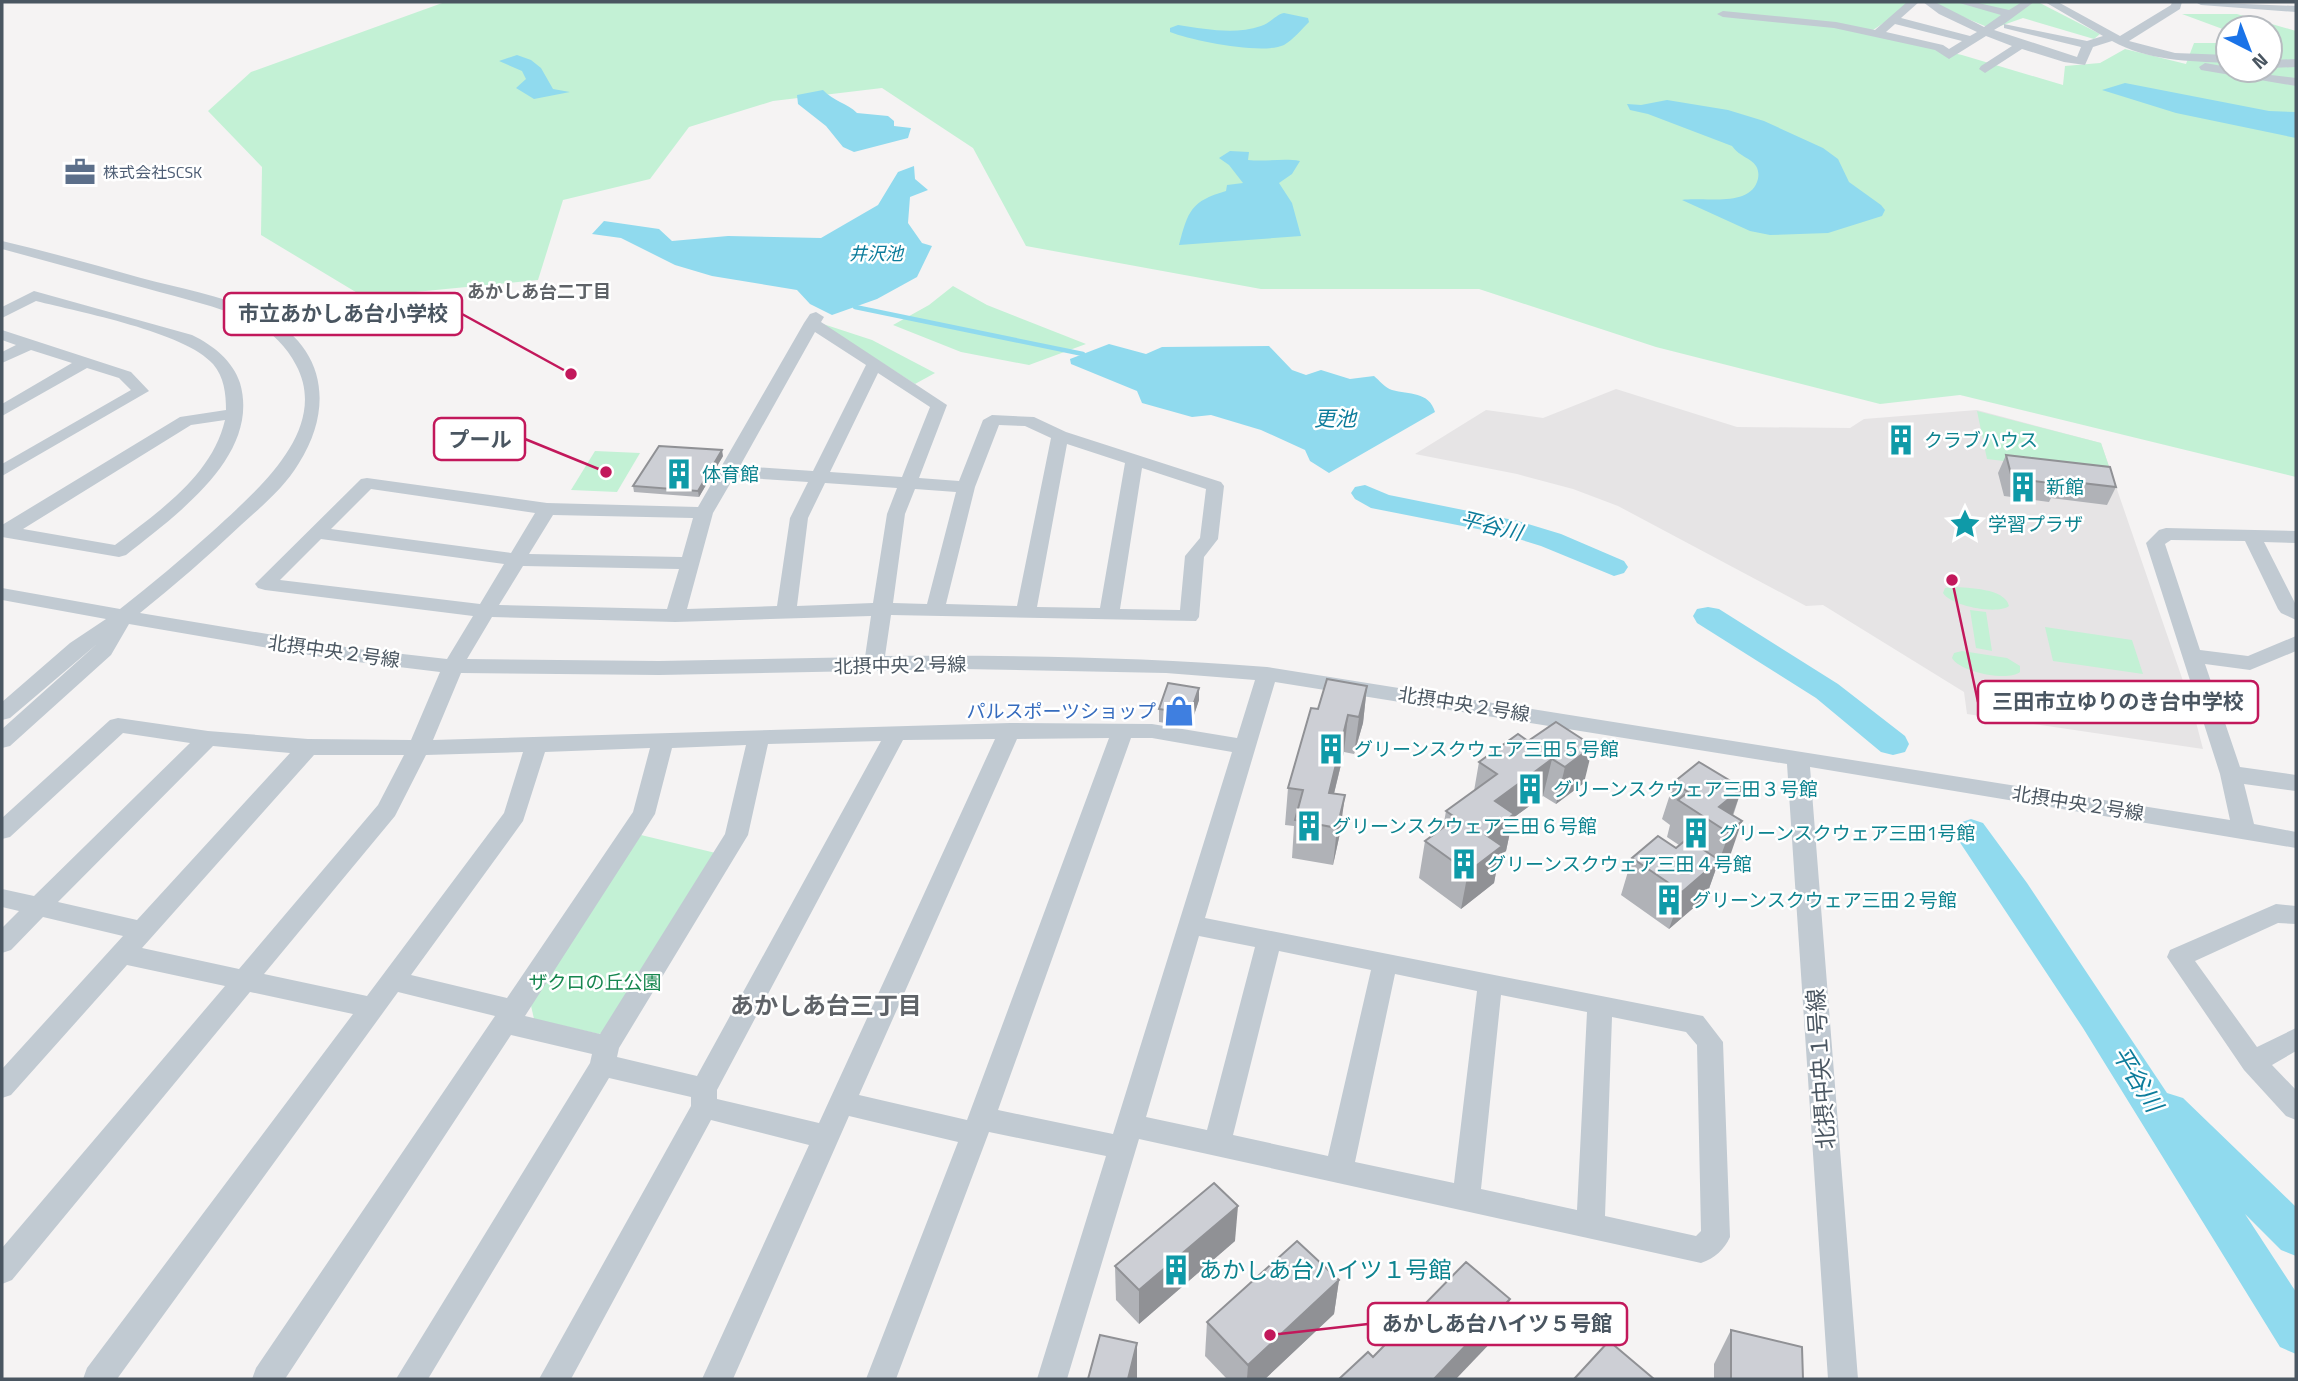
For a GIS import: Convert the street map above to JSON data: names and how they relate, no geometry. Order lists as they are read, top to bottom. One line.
{"streets":{"street":["北摂中央２号線","北摂中央１号線"]},"crossings":[["北摂中央２号線","北摂中央１号線"]],"districts":["あかしあ台二丁目","あかしあ台三丁目"],"water":["井沢池","更池","平谷川"],"parks":["ザクロの丘公園"],"places":{"office":["株式会社SCSK"],"other":["市立あかしあ台小学校","プール","三田市立ゆりのき台中学校","あかしあ台ハイツ５号館"],"building":["クラブハウス","体育館","新館","グリーンスクウェア三田５号館","グリーンスクウェア三田３号館","グリーンスクウェア三田６号館","グリーンスクウェア三田1号館","グリーンスクウェア三田４号館","グリーンスクウェア三田２号館","あかしあ台ハイツ１号館"],"place":["学習プラザ"],"shop":["パルスポーツショップ"]},"north":"bottom right"}
